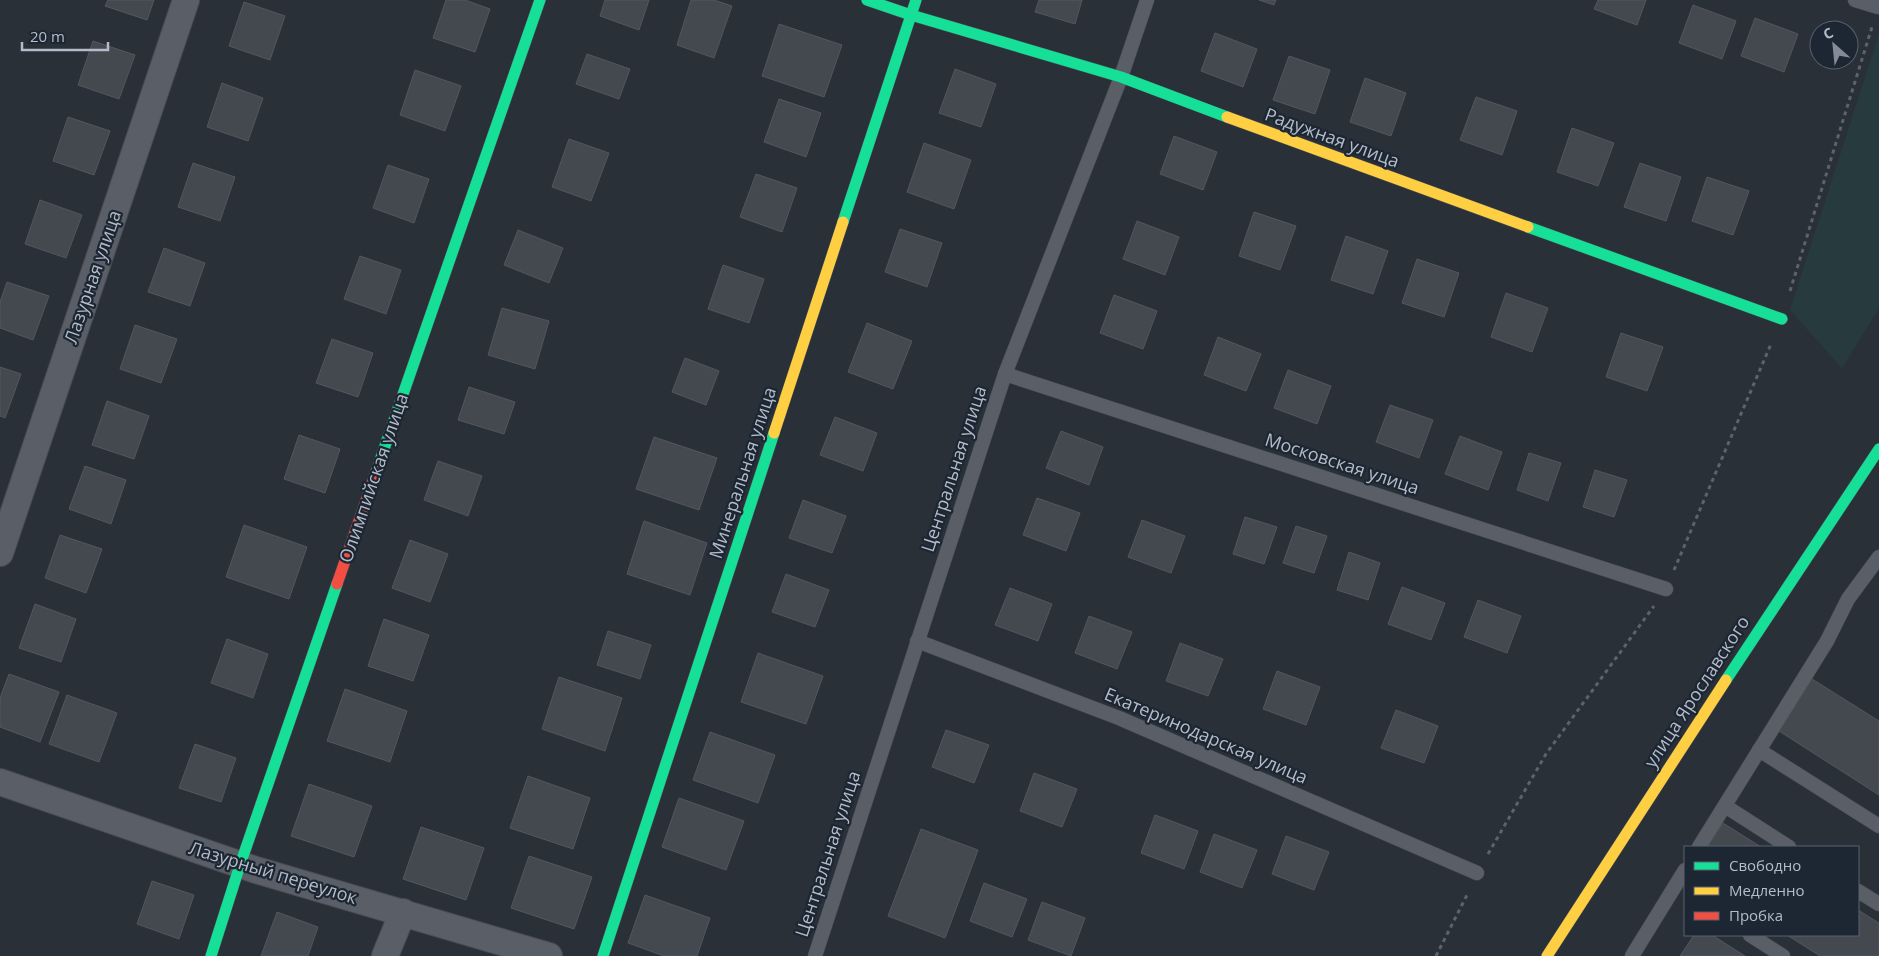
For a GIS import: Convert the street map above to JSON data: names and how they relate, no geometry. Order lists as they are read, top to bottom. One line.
{"streets":{"street":["Радужная улица","Лазурная улица","Минеральная улица","Олимпийская улица","улица Ярославского","Лазурный переулок"],"lane":["Московская улица","Центральная улица","Екатеринодарская улица"]},"crossings":[["Радужная улица","Центральная улица"],["Радужная улица","Минеральная улица"],["Московская улица","Центральная улица"],["Центральная улица","Екатеринодарская улица"],["Олимпийская улица","Лазурный переулок"]],"legend":["Свободно","Медленно","Пробка"],"scale_bar":"20 m","north":"top left"}
